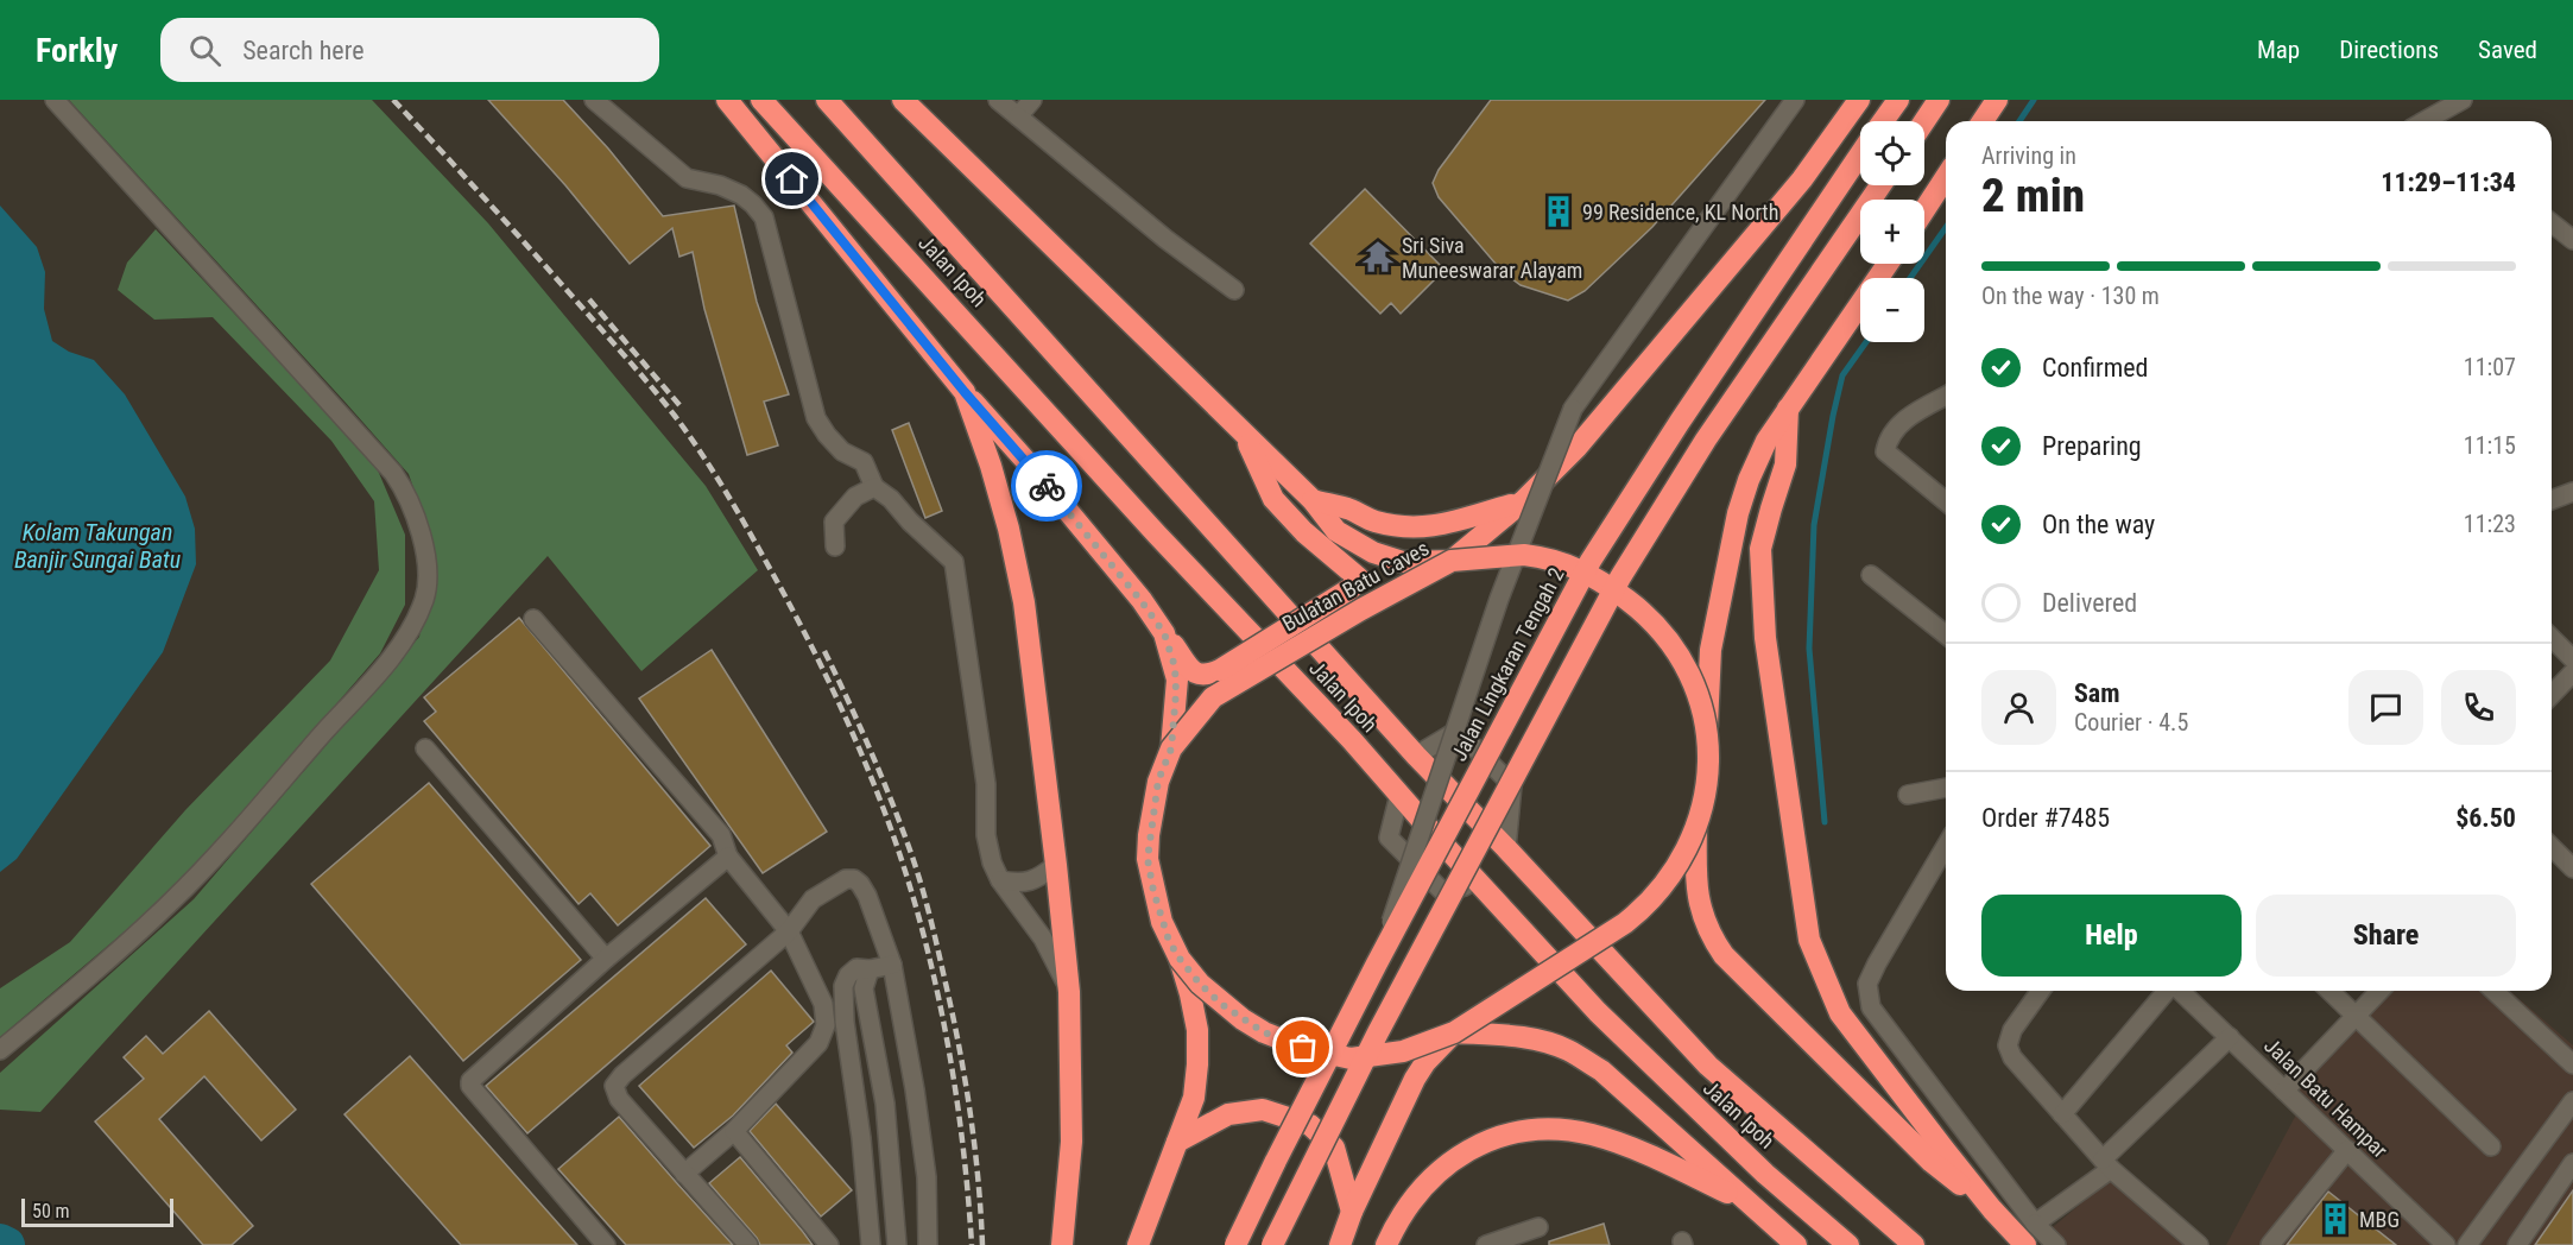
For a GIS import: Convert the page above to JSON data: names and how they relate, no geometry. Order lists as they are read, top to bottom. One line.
{"streets":{"highway":["Jalan Ipoh","Bulatan Batu Caves","Jalan Lingkaran Tengah 2"],"street":["Jalan Batu Hampar"]},"water":["Kolam Takungan Banjir Sungai Batu"],"places":{"building":["99 Residence, KL North","MBG"],"temple":["Sri Siva Muneeswarar Alayam"]},"scale_bar":"50 m","page":{"header":"Forkly","search":"Search here","nav":["Map","Directions","Saved"],"map_buttons":["+","−"],"heading":["2 min","Arriving in","11:29–11:34"],"panel":["Sam","Courier · 4.5","Order #7485","$6.50"],"bar":"On the way · 130 m","list":[["Confirmed","11:07"],["Preparing","11:15"],["On the way","11:23"],"Delivered"],"buttons":["Help","Share"],"scale":"50 m"}}
